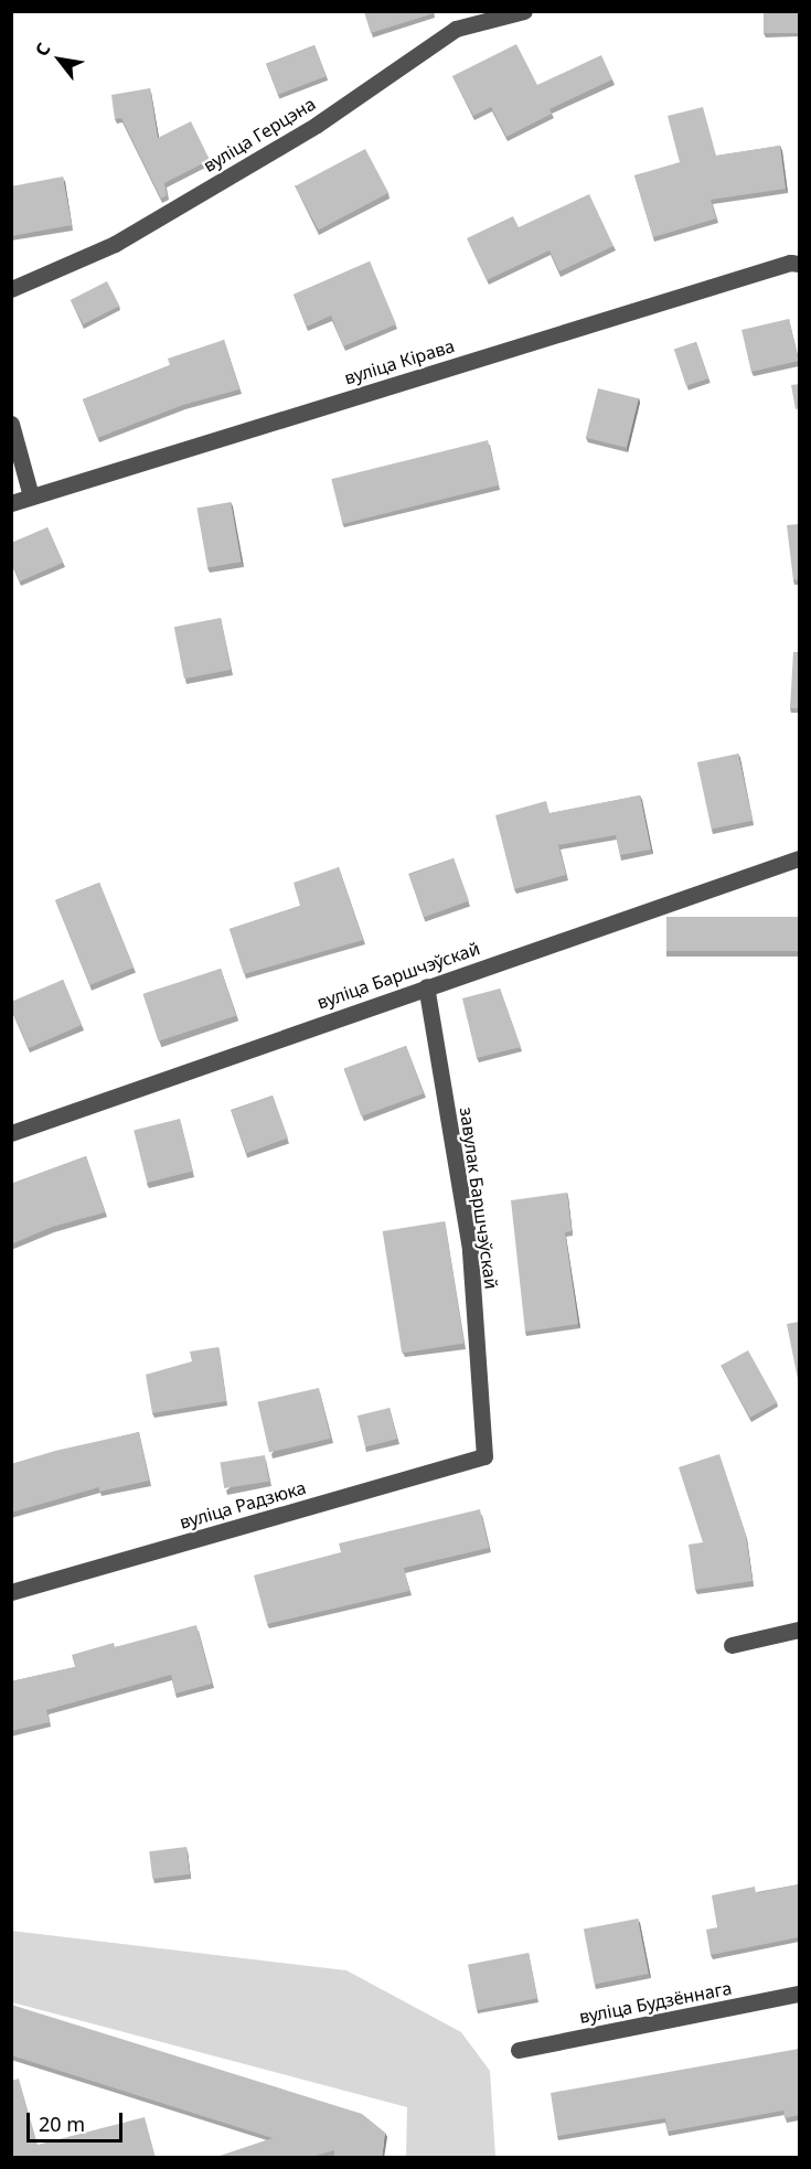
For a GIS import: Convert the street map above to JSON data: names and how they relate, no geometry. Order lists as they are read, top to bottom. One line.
{"streets":{"street":["вуліца Герцэна","вуліца Кірава","вуліца Баршчэўскай","завулак Баршчэўскай","вуліца Радзюка","вуліца Будзённага"]},"crossings":[["вуліца Баршчэўскай","завулак Баршчэўскай"],["завулак Баршчэўскай","вуліца Радзюка"]],"scale_bar":"20 m","north":"top left"}
